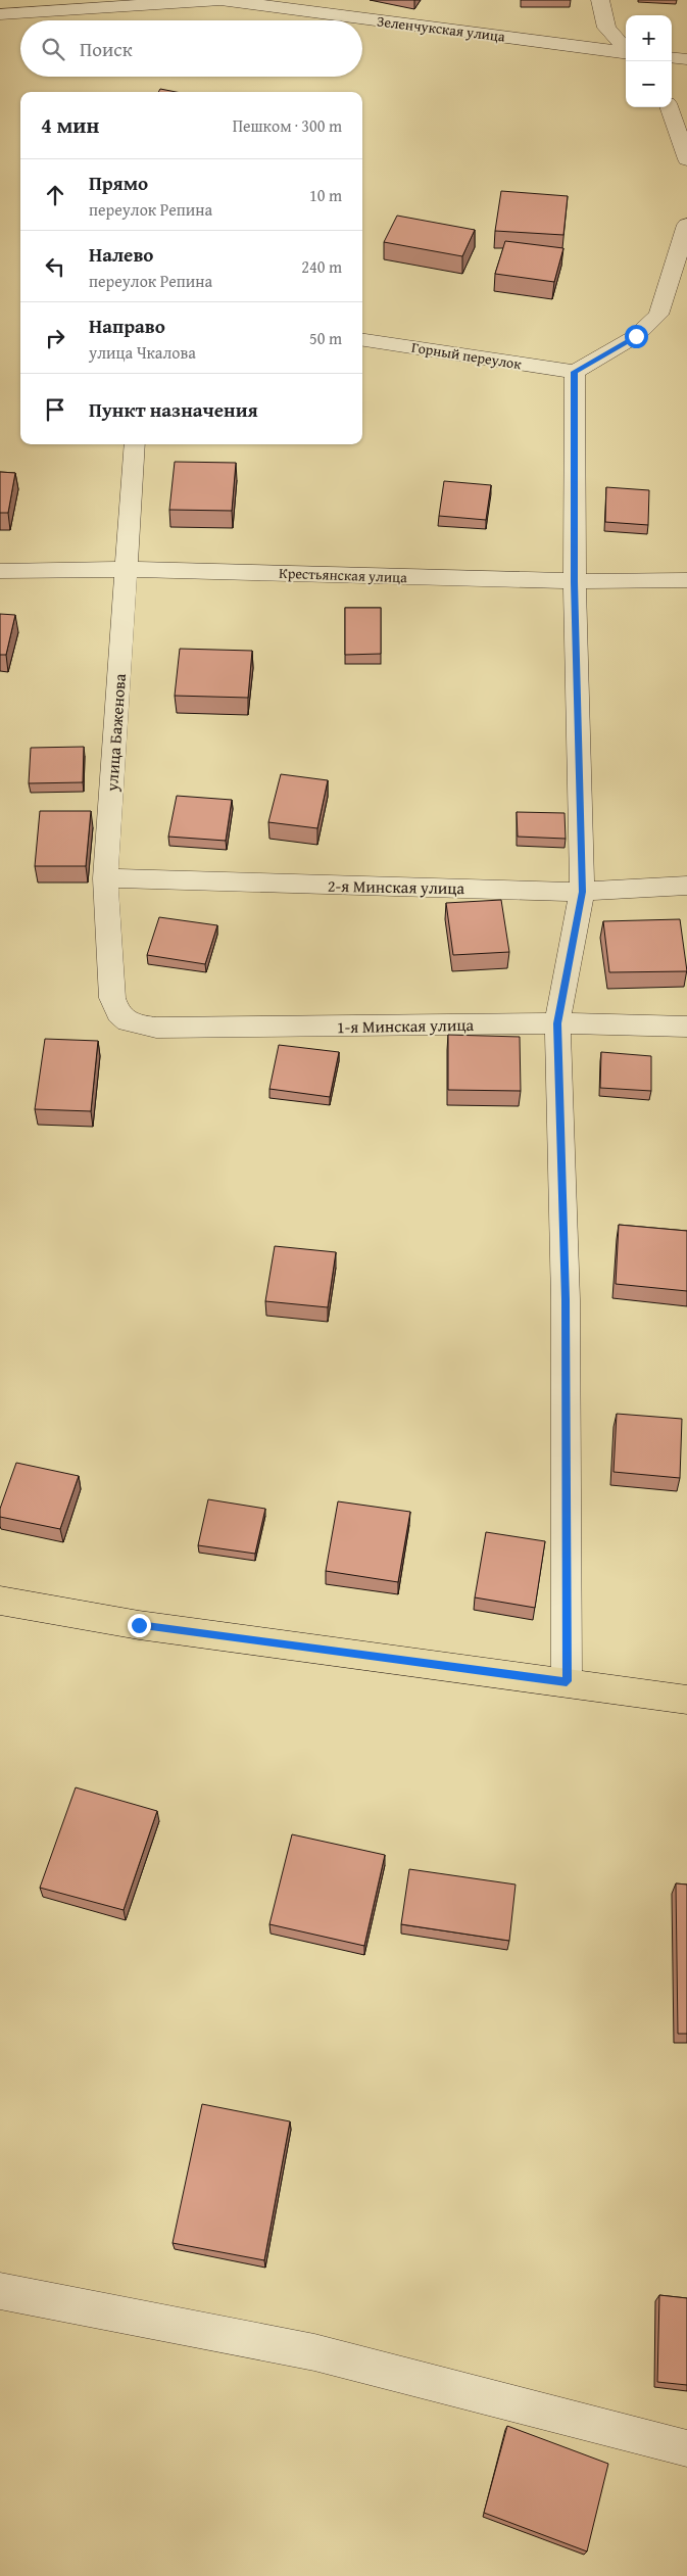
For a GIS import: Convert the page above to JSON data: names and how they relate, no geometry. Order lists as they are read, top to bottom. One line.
{"streets":{"street":["Зеленчукская улица","Горный переулок","Крестьянская улица","улица Баженова","2-я Минская улица","1-я Минская улица"]},"crossings":[["Крестьянская улица","улица Баженова"],["улица Баженова","2-я Минская улица"],["улица Баженова","1-я Минская улица"]],"page":{"map_buttons":["+","−"],"search":"Поиск","heading":["4 мин","Пешком · 300 m"],"list":[["Прямо","переулок Репина","10 m"],["Налево","переулок Репина","240 m"],["Направо","улица Чкалова","50 m"],"Пункт назначения"]}}
